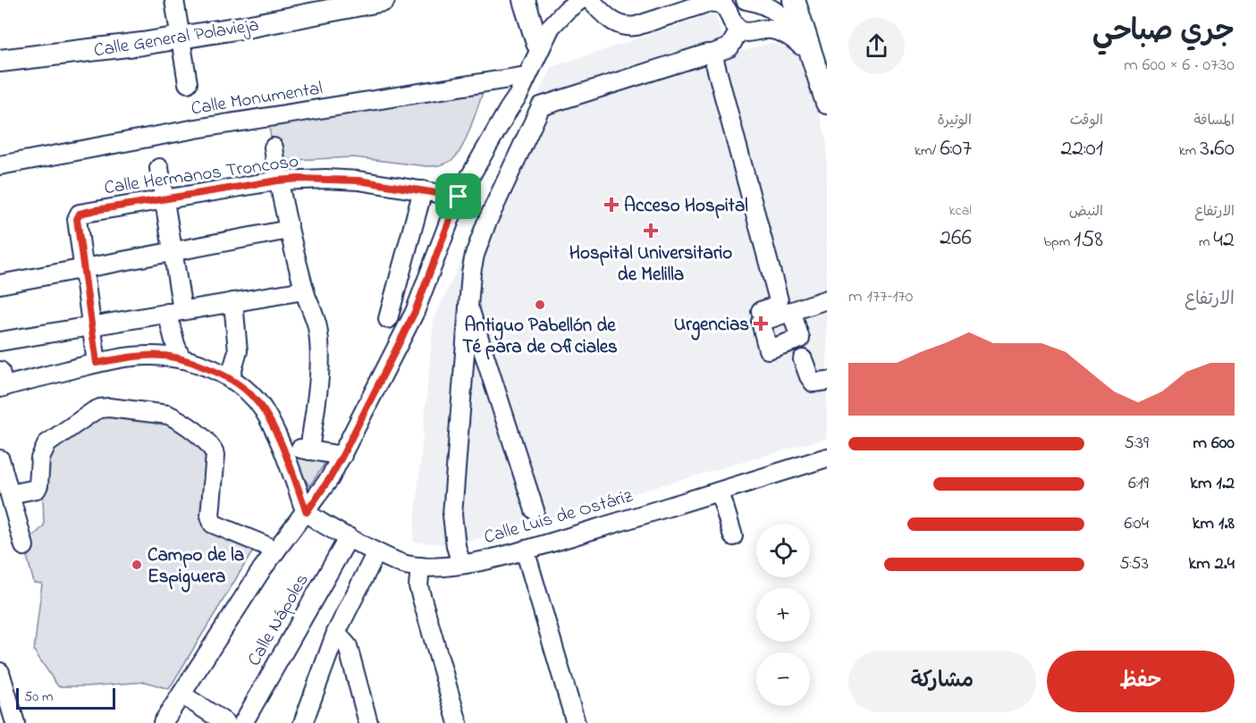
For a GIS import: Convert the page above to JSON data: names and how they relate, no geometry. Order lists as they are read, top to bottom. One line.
{"streets":{"main road":["Calle General Polavieja"],"street":["Calle Monumental","Calle Hermanos Troncoso","Calle Luis de Ostáriz","Calle Nápoles"]},"crossings":[["Calle Luis de Ostáriz","Calle Nápoles"]],"places":{"health":["Acceso Hospital","Hospital Universitario de Melilla","Urgencias"],"other":["Antiguo Pabellón de Té para de Oficiales","Campo de la Espiguera"]},"scale_bar":"50 m","page":{"heading":["جري صباحي","07:30 · 6 × 600 m"],"stats":[["المسافة","3.60 km"],["الوقت","22:01"],["الوتيرة","6:07 /km"],["الارتفاع","42 m"],["النبض","158 bpm"],["kcal","266"]],"chart":["الارتفاع","170–177 m"],"list":[{"name":"600 m","note":"5:39"},{"name":"1.2 km","note":"6:19"},{"name":"1.8 km","note":"6:04"},{"name":"2.4 km","note":"5:53"}],"map_buttons":["+","−"],"buttons":["حفظ","مشاركة"],"scale":"50 m"}}
